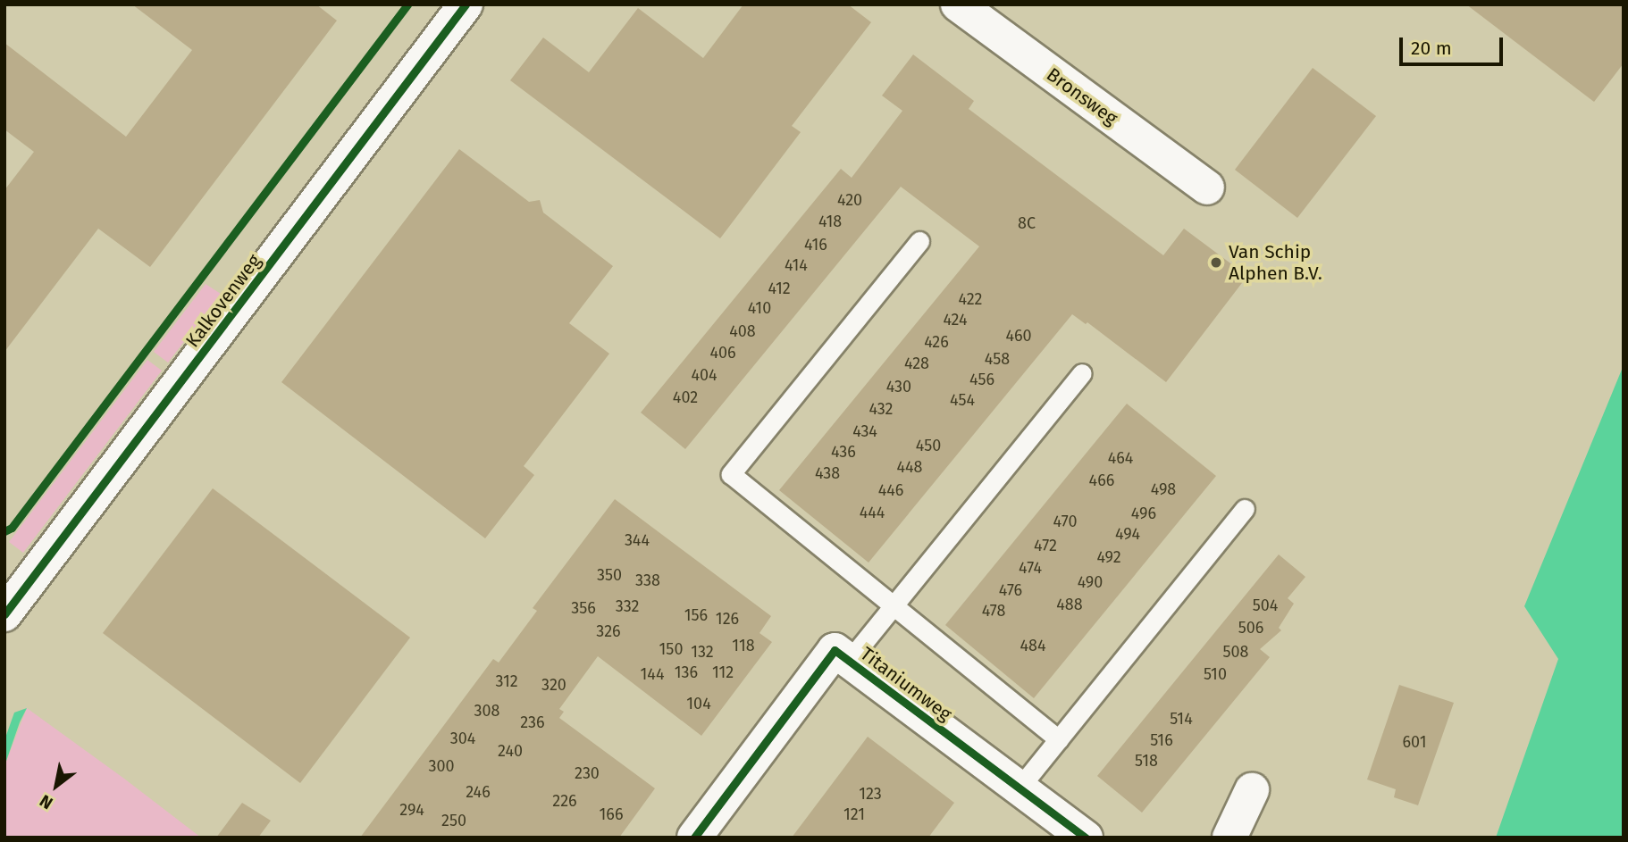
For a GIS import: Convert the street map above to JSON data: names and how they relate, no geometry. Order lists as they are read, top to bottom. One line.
{"streets":{"street":["Bronsweg","Kalkovenweg","Titaniumweg"]},"places":["Van Schip Alphen B.V."],"house_numbers":["420","418","8C","416","414","412","422","410","424","408","460","426","406","458","428","404","456","430","402","454","432","434","450","436","464","448","438","466","498","446","444","496","470","494","344","472","492","474","350","338","490","476","488","504","332","356","478","156","126","506","326","118","484","150","132","508","136","112","144","510","312","320","104","308","514","236","304","516","601","240","518","300","230","246","123","226","294","166","121","250"],"scale_bar":"20 m","north":"bottom left"}
